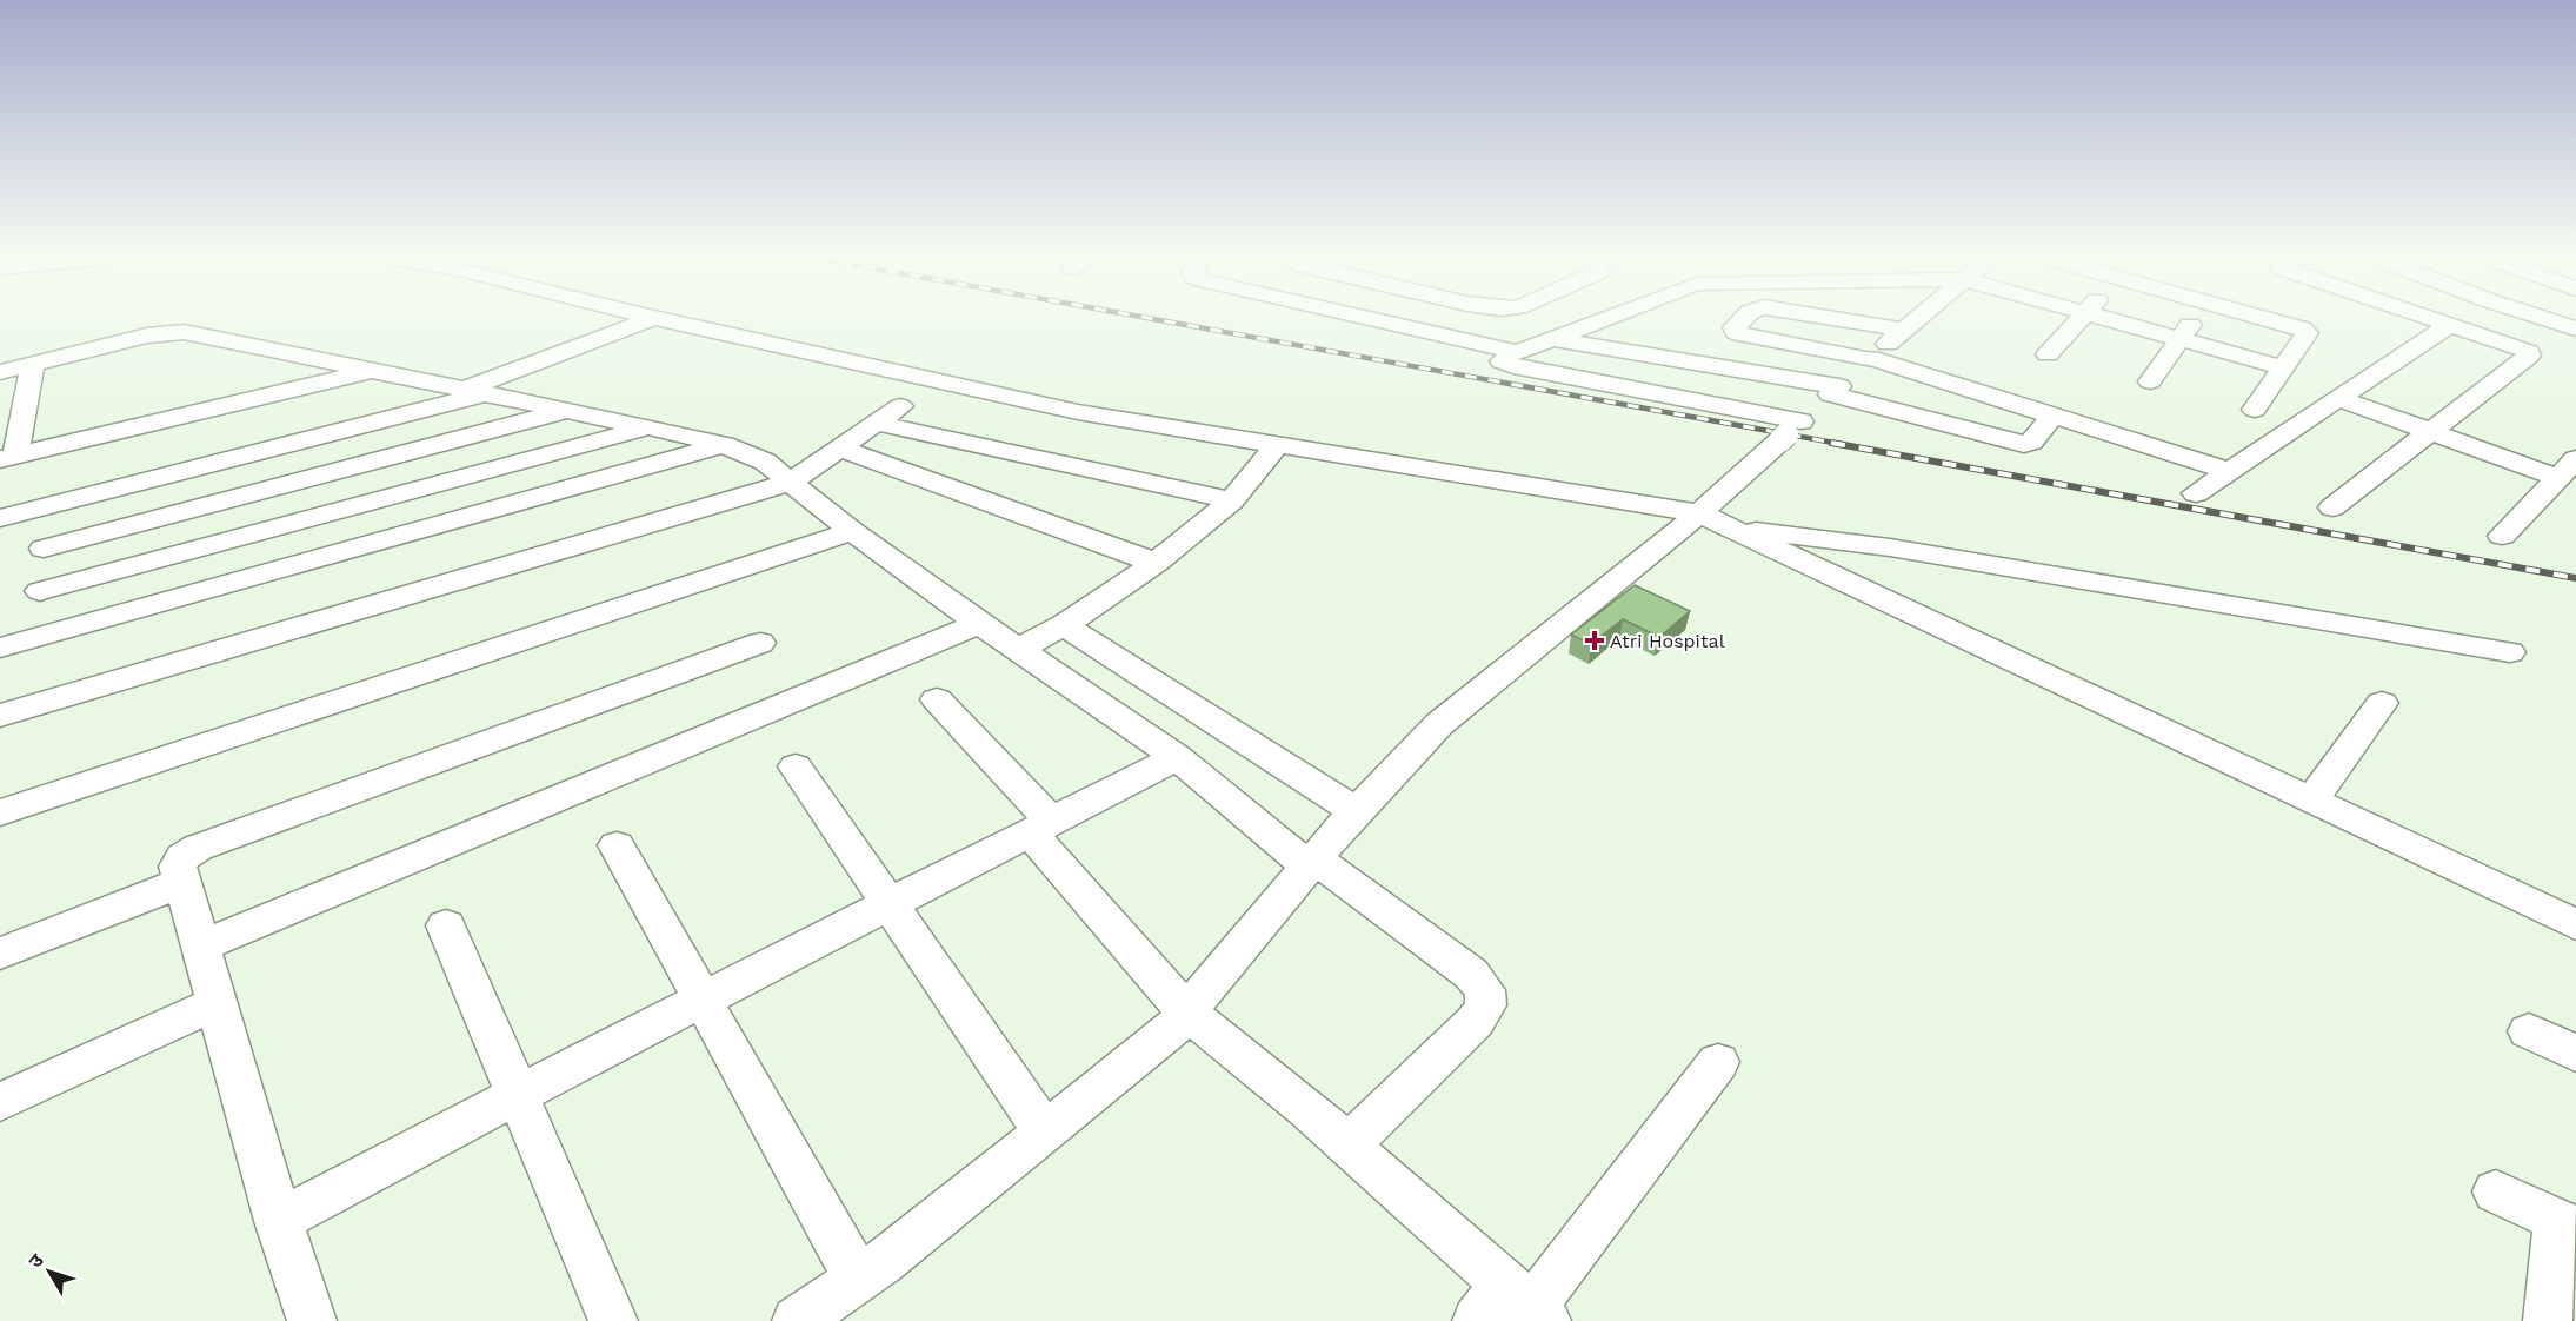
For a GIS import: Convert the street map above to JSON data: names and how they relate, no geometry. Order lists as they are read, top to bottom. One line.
{"places":{"health":["Atri Hospital"]},"north":"top left"}
